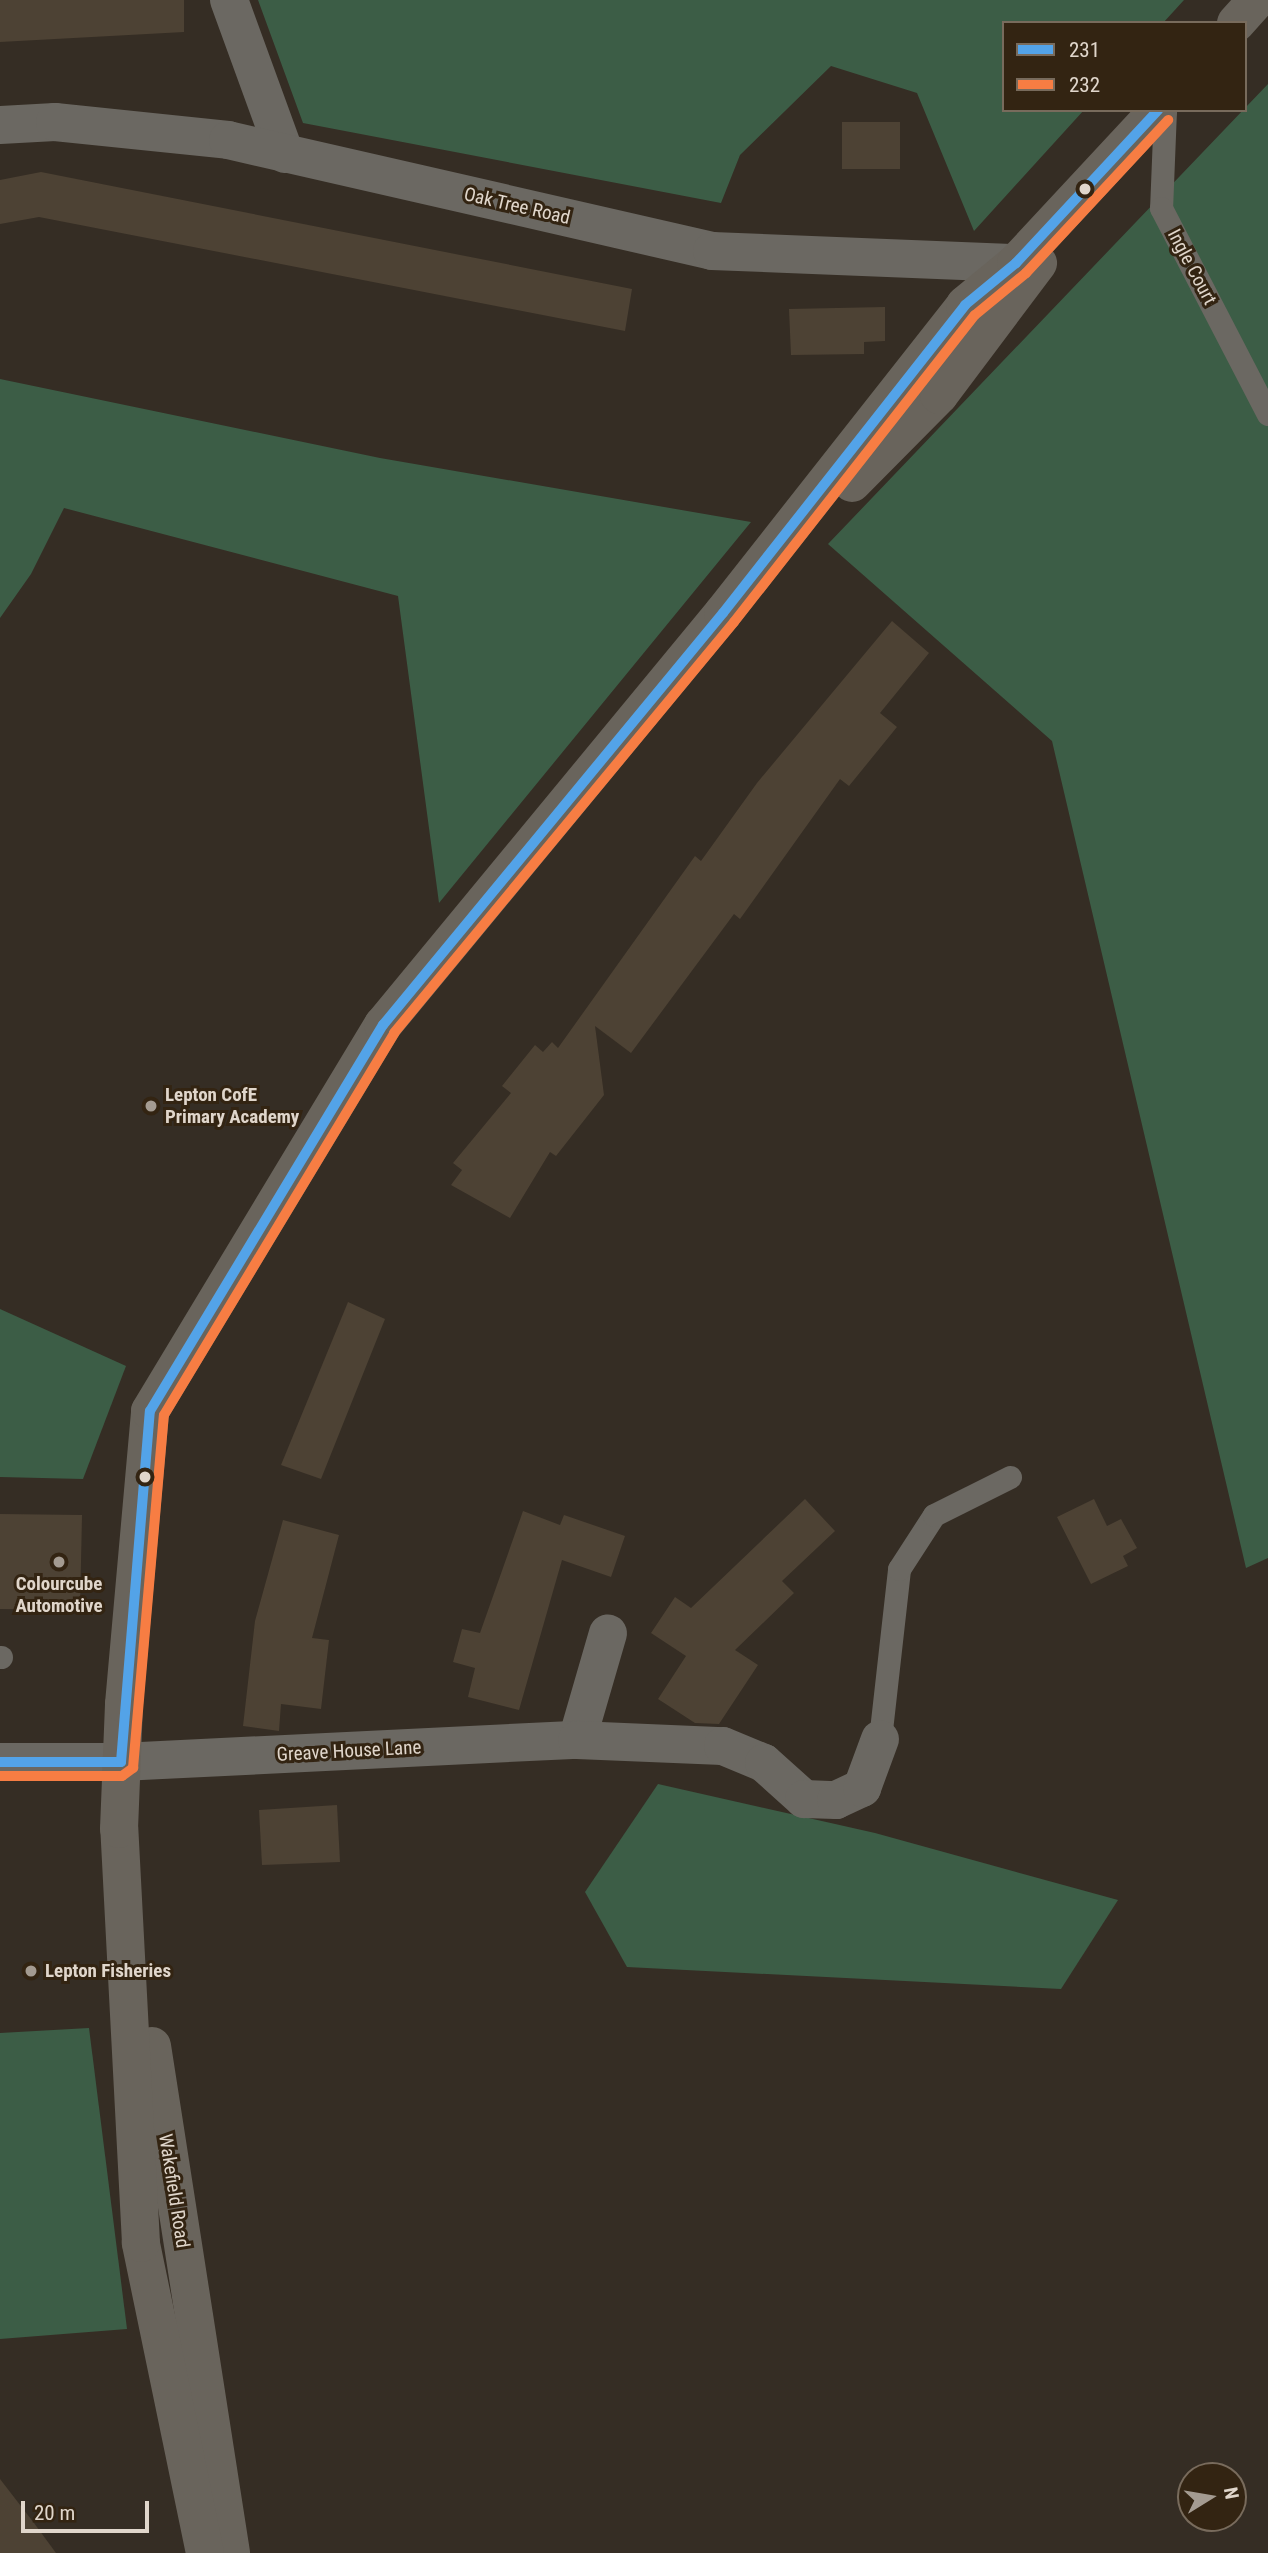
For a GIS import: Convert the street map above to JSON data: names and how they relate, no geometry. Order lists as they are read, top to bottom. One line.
{"streets":{"highway":["Wakefield Road"],"street":["Oak Tree Road","Greave House Lane"],"lane":["Ingle Court"]},"crossings":[["Oak Tree Road","Wakefield Road"],["Greave House Lane","Wakefield Road"]],"places":["Lepton CofE Primary Academy","Colourcube Automotive","Lepton Fisheries"],"lines":["transit line 231","transit line 232"],"legend":["231","232"],"scale_bar":"20 m","north":"right"}
